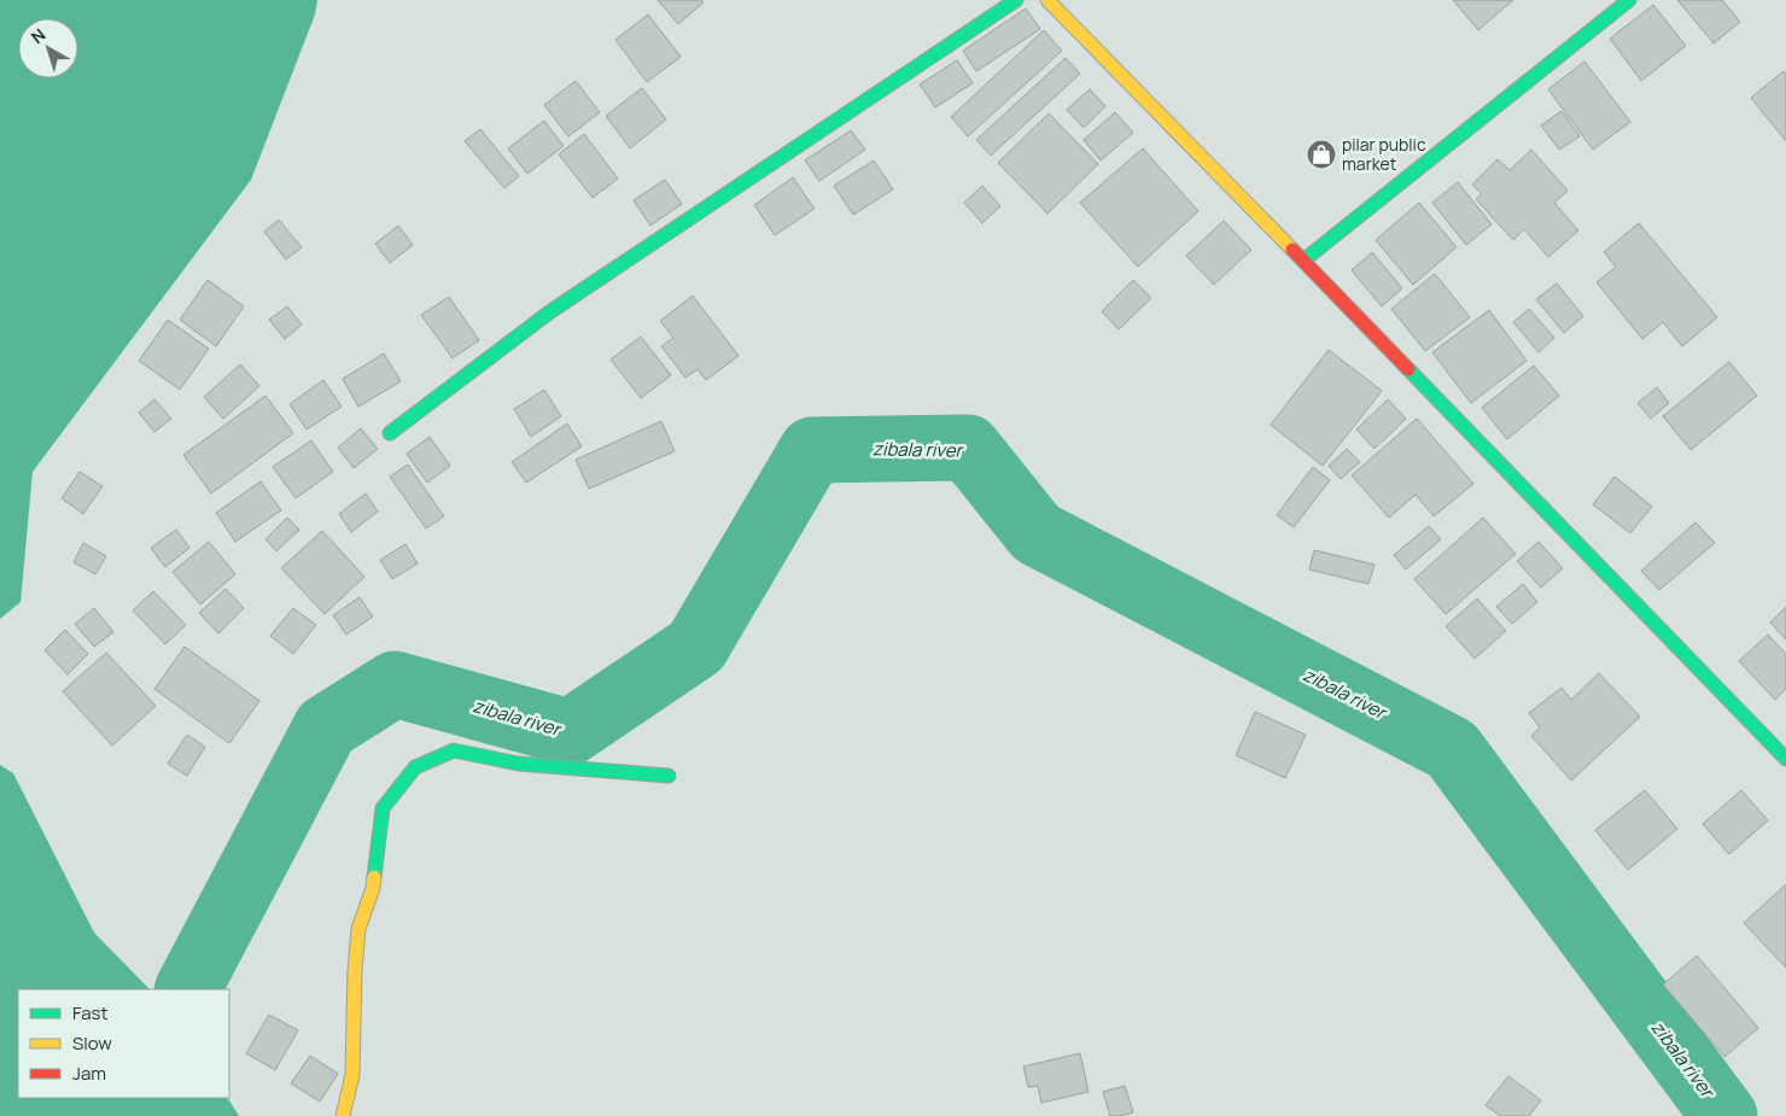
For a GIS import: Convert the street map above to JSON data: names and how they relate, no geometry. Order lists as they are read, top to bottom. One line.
{"water":["zibala river"],"places":{"shop":["pilar public market"]},"legend":["Fast","Slow","Jam"],"north":"top left"}
